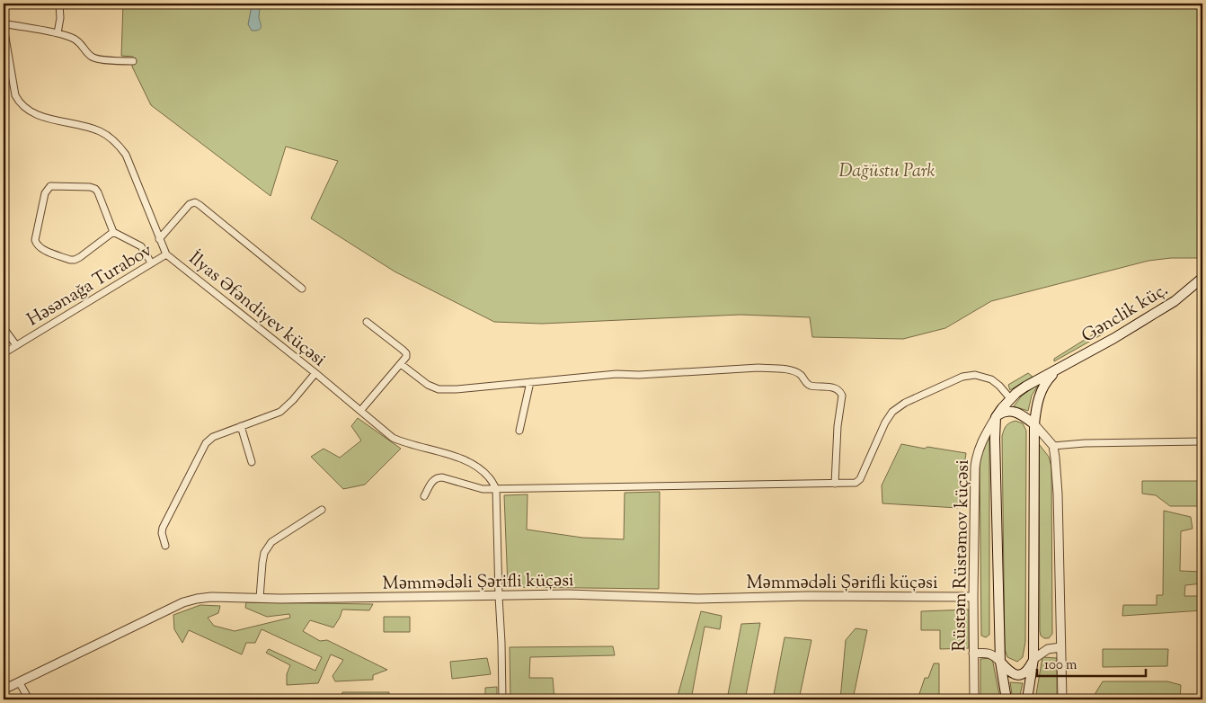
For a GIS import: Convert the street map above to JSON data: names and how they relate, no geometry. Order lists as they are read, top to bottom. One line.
{"streets":{"main road":["Gənclik küç.","Rüstəm Rüstəmov küçəsi"],"street":["Həsənağa Turabov","İlyas Əfəndiyev küçəsi","Məmmədəli Şərifli küçəsi"]},"crossings":[["Həsənağa Turabov","İlyas Əfəndiyev küçəsi"],["Gənclik küç.","Rüstəm Rüstəmov küçəsi"],["Rüstəm Rüstəmov küçəsi","Məmmədəli Şərifli küçəsi"]],"parks":["Dağüstu Park"],"scale_bar":"100 m"}
